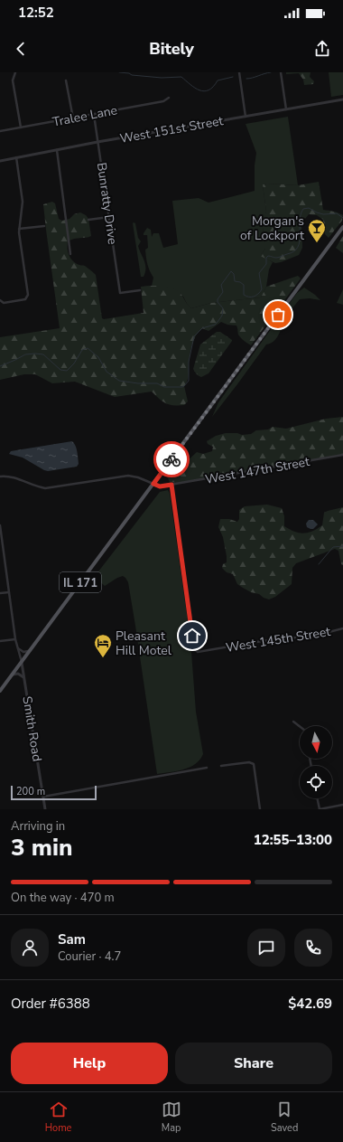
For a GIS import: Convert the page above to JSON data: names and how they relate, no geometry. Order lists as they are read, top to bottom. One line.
{"streets":{"main road":["IL 171"],"street":["Tralee Lane","West 151st Street","Bunratty Drive","West 147th Street","West 145th Street","Smith Road"]},"crossings":[["Tralee Lane","Bunratty Drive"],["West 151st Street","Bunratty Drive"],["West 147th Street","IL 171"],["West 147th Street","West 145th Street"],["IL 171","Smith Road"]],"places":{"bar":["Morgan's of Lockport"],"hotel":["Pleasant Hill Motel"]},"scale_bar":"200 m","north":"bottom","page":{"status":"12:52","header":"Bitely","scale":"200 m","heading":["3 min","Arriving in","12:55–13:00"],"panel":["Sam","Courier · 4.7","Order #6388","$42.69"],"bar":"On the way · 470 m","buttons":["Help","Share"],"tabs":["Home","Map","Saved"]}}
